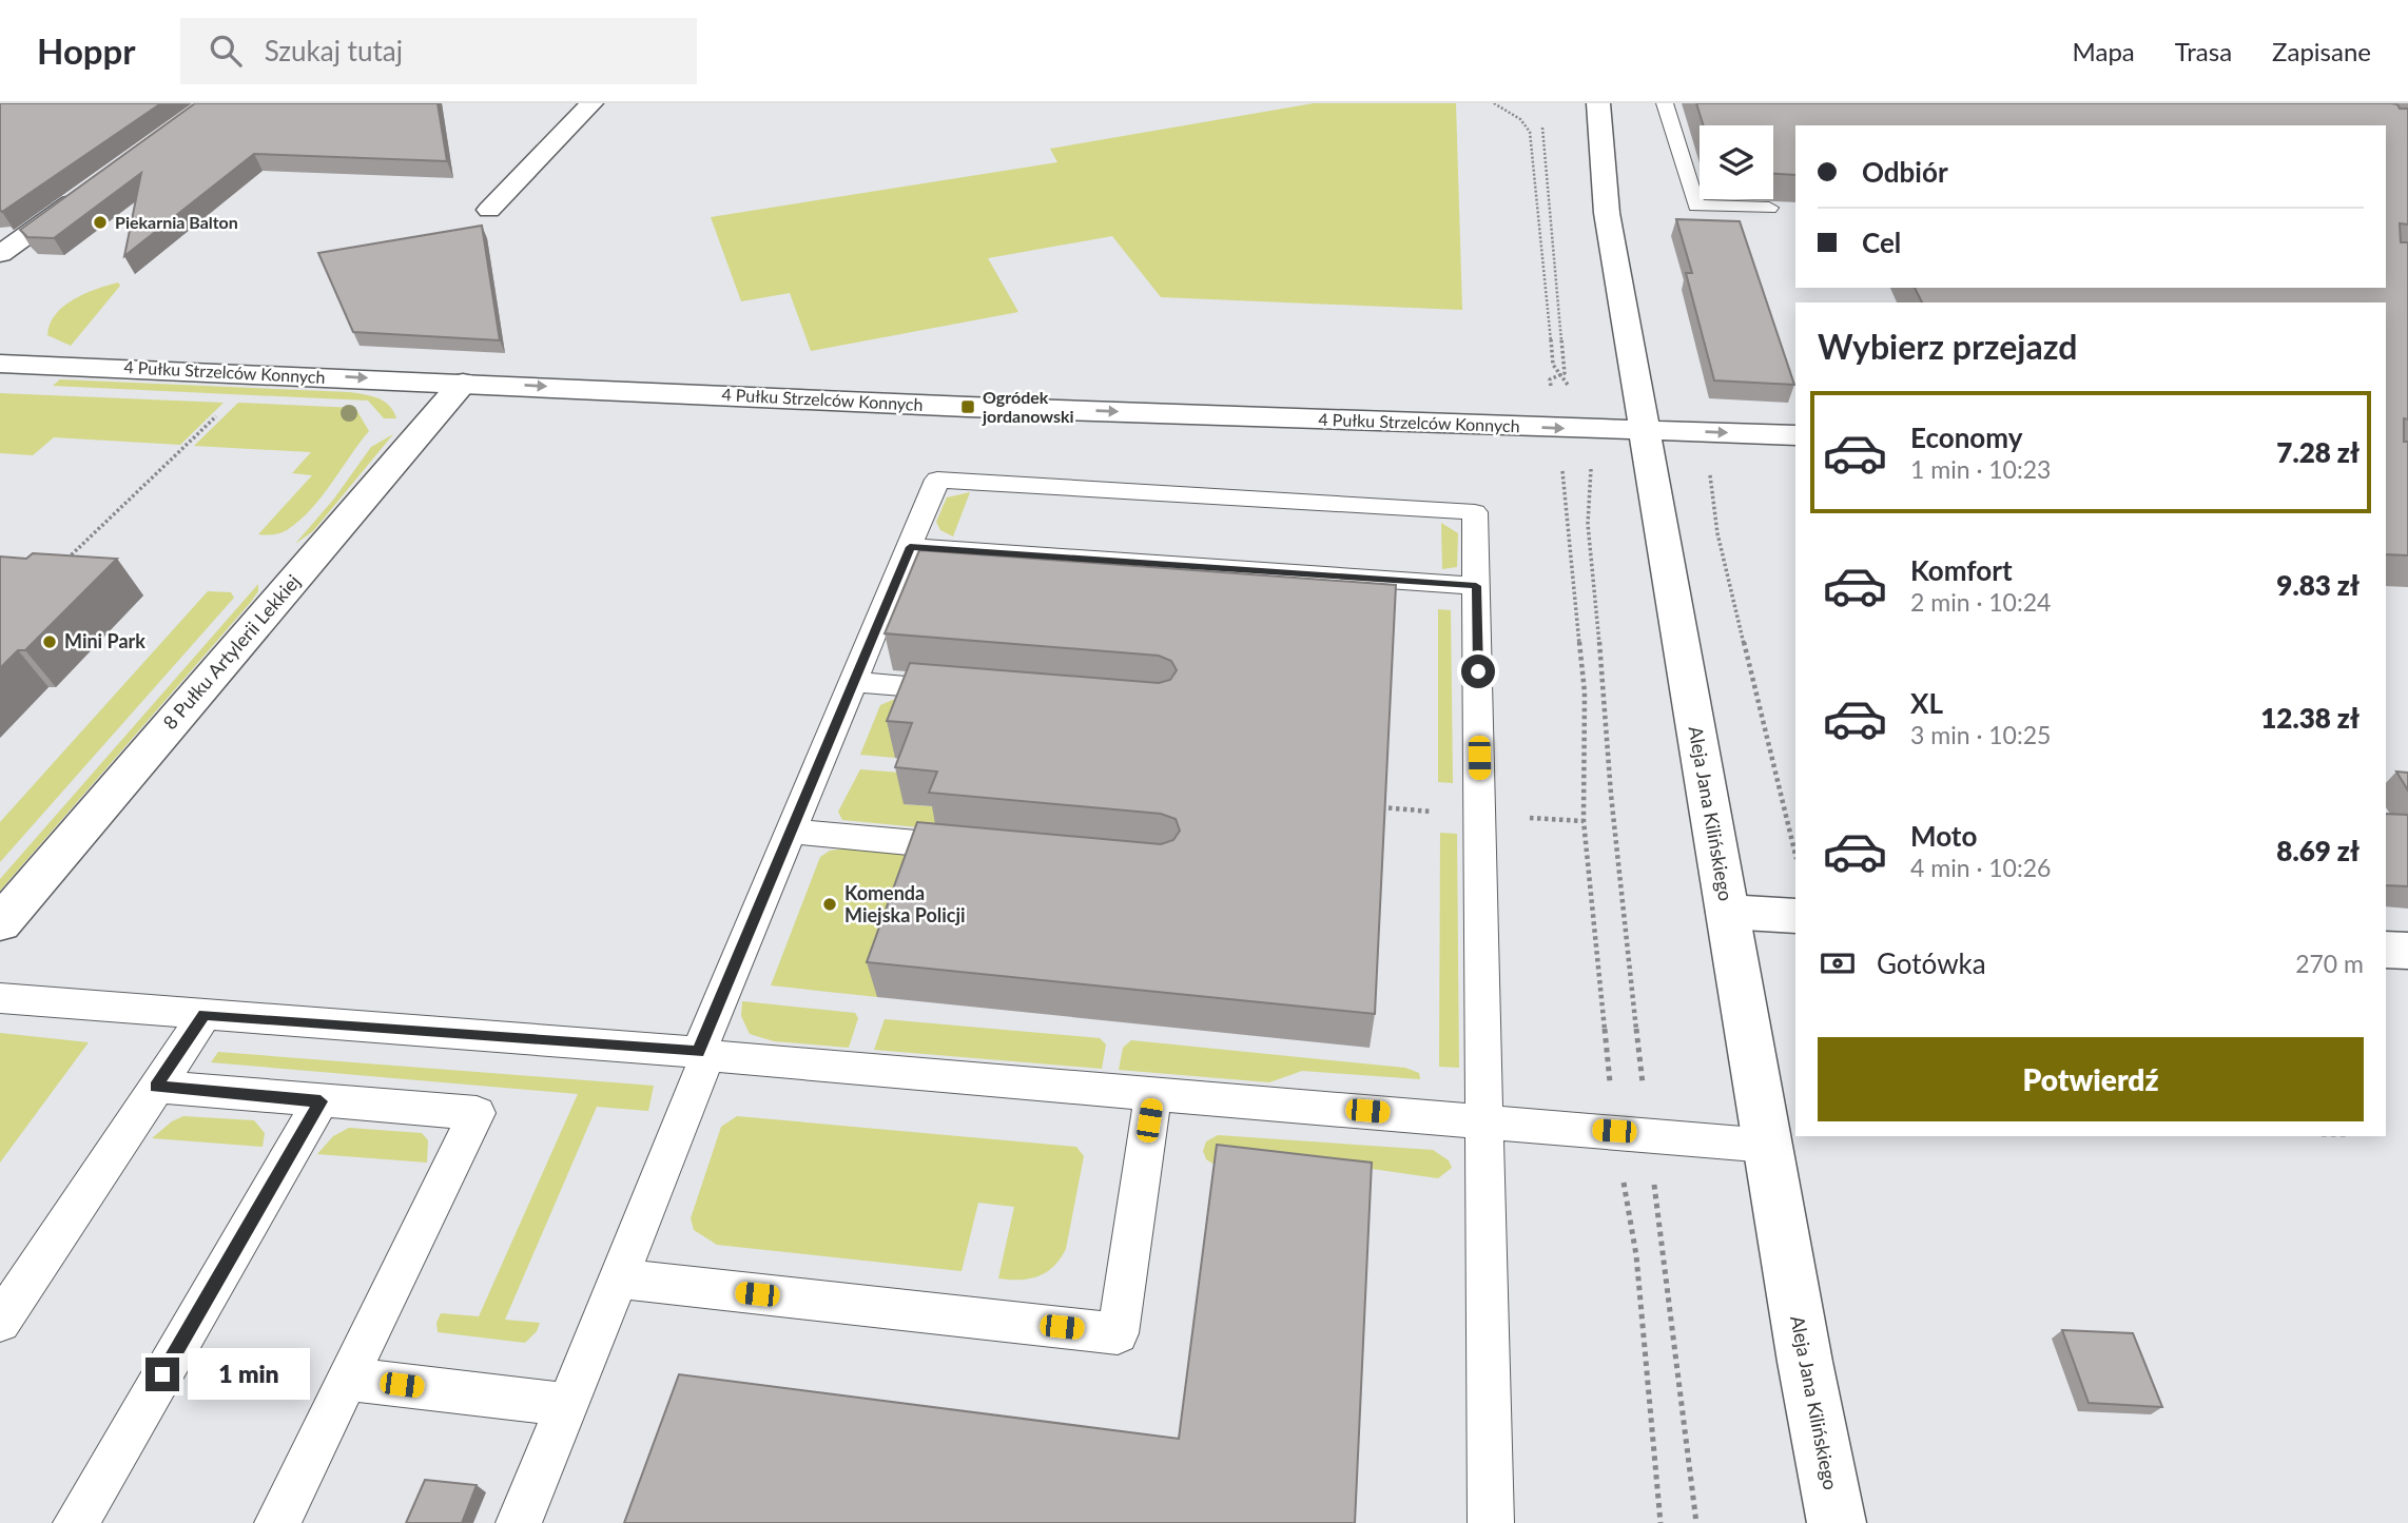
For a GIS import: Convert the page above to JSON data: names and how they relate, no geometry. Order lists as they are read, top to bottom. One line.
{"streets":{"street":["4 Pułku Strzelców Konnych","8 Pułku Artylerii Lekkiej","Aleja Jana Kilińskiego"]},"crossings":[["4 Pułku Strzelców Konnych","8 Pułku Artylerii Lekkiej"],["4 Pułku Strzelców Konnych","Aleja Jana Kilińskiego"]],"one_way":["4 Pułku Strzelców Konnych"],"places":{"other":["Piekarnia Balton","Mini Park","Komenda Miejska Policji"],"transit":["Ogródek jordanowski"]},"page":{"header":"Hoppr","search":"Szukaj tutaj","nav":["Mapa","Trasa","Zapisane"],"banner":["Odbiór","Cel"],"heading":"Wybierz przejazd","list":[{"name":"Economy","note":"1 min · 10:23","value":"7.28 zł"},{"name":"Komfort","note":"2 min · 10:24","value":"9.83 zł"},{"name":"XL","note":"3 min · 10:25","value":"12.38 zł"},{"name":"Moto","note":"4 min · 10:26","value":"8.69 zł"}],"pay":["Gotówka","270 m"],"buttons":"Potwierdź","bubble":"1 min"}}
